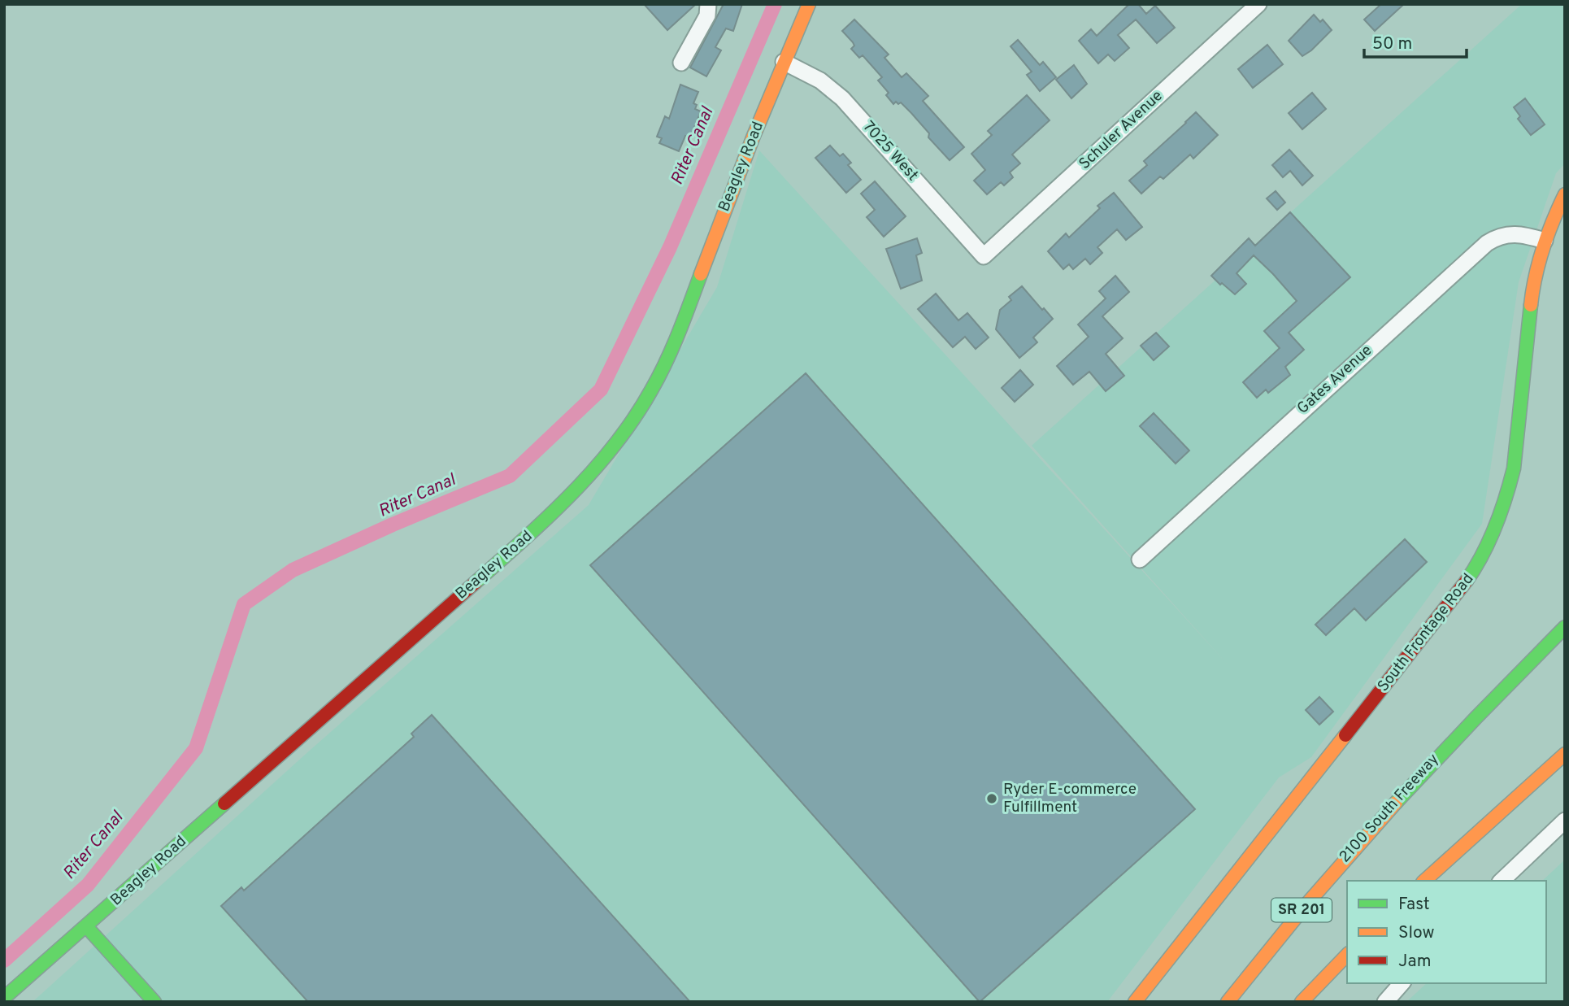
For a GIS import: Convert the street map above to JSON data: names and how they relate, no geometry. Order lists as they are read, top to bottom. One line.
{"streets":{"main road":["Beagley Road","South Frontage Road","2100 South Freeway","SR 201"],"street":["Schuler Avenue","7025 West","Gates Avenue"]},"crossings":[["Schuler Avenue","7025 West"],["7025 West","Beagley Road"],["Gates Avenue","South Frontage Road"]],"water":["Riter Canal"],"places":["Ryder E-commerce Fulfillment"],"legend":["Fast","Slow","Jam"],"scale_bar":"50 m"}
